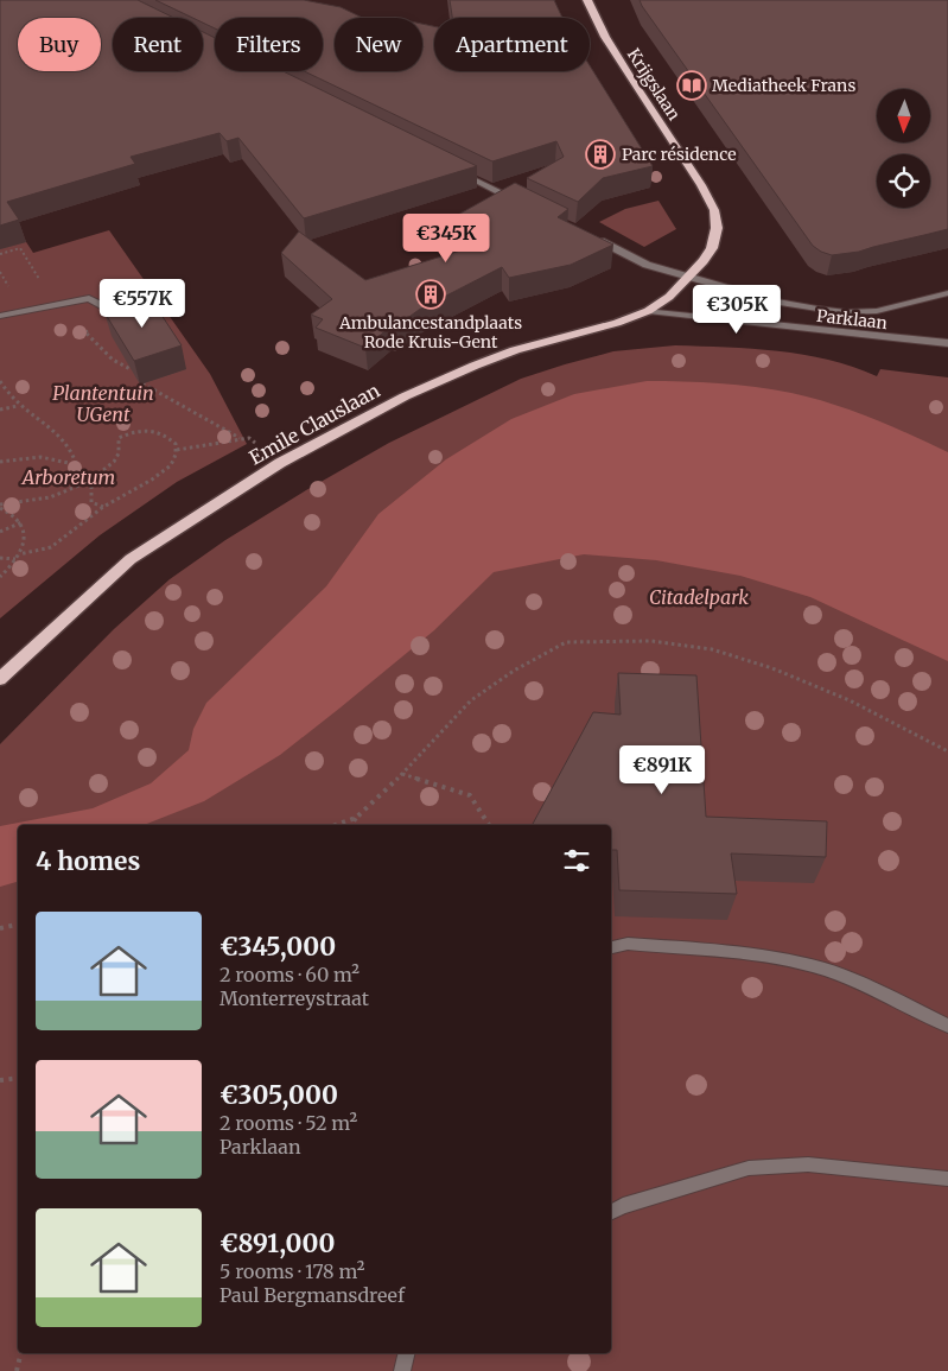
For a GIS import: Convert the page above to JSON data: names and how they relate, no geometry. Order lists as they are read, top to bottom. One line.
{"streets":{"main road":["Krijgslaan","Emile Clauslaan"],"street":["Parklaan"]},"crossings":[["Krijgslaan","Parklaan"],["Krijgslaan","Emile Clauslaan"],["Parklaan","Emile Clauslaan"]],"parks":["Plantentuin UGent","Arboretum","Citadelpark"],"places":{"library":["Mediatheek Frans"],"building":["Parc résidence","Ambulancestandplaats Rode Kruis-Gent"]},"north":"bottom","page":{"chip":["Buy","Rent","Filters","New","Apartment"],"price":["€345K","€557K","€305K","€891K"],"heading":"4 homes","list":[{"name":"€345,000","note":"2 rooms · 60 m² · Monterreystraat"},{"name":"€305,000","note":"2 rooms · 52 m² · Parklaan"},{"name":"€891,000","note":"5 rooms · 178 m² · Paul Bergmansdreef"}]}}
